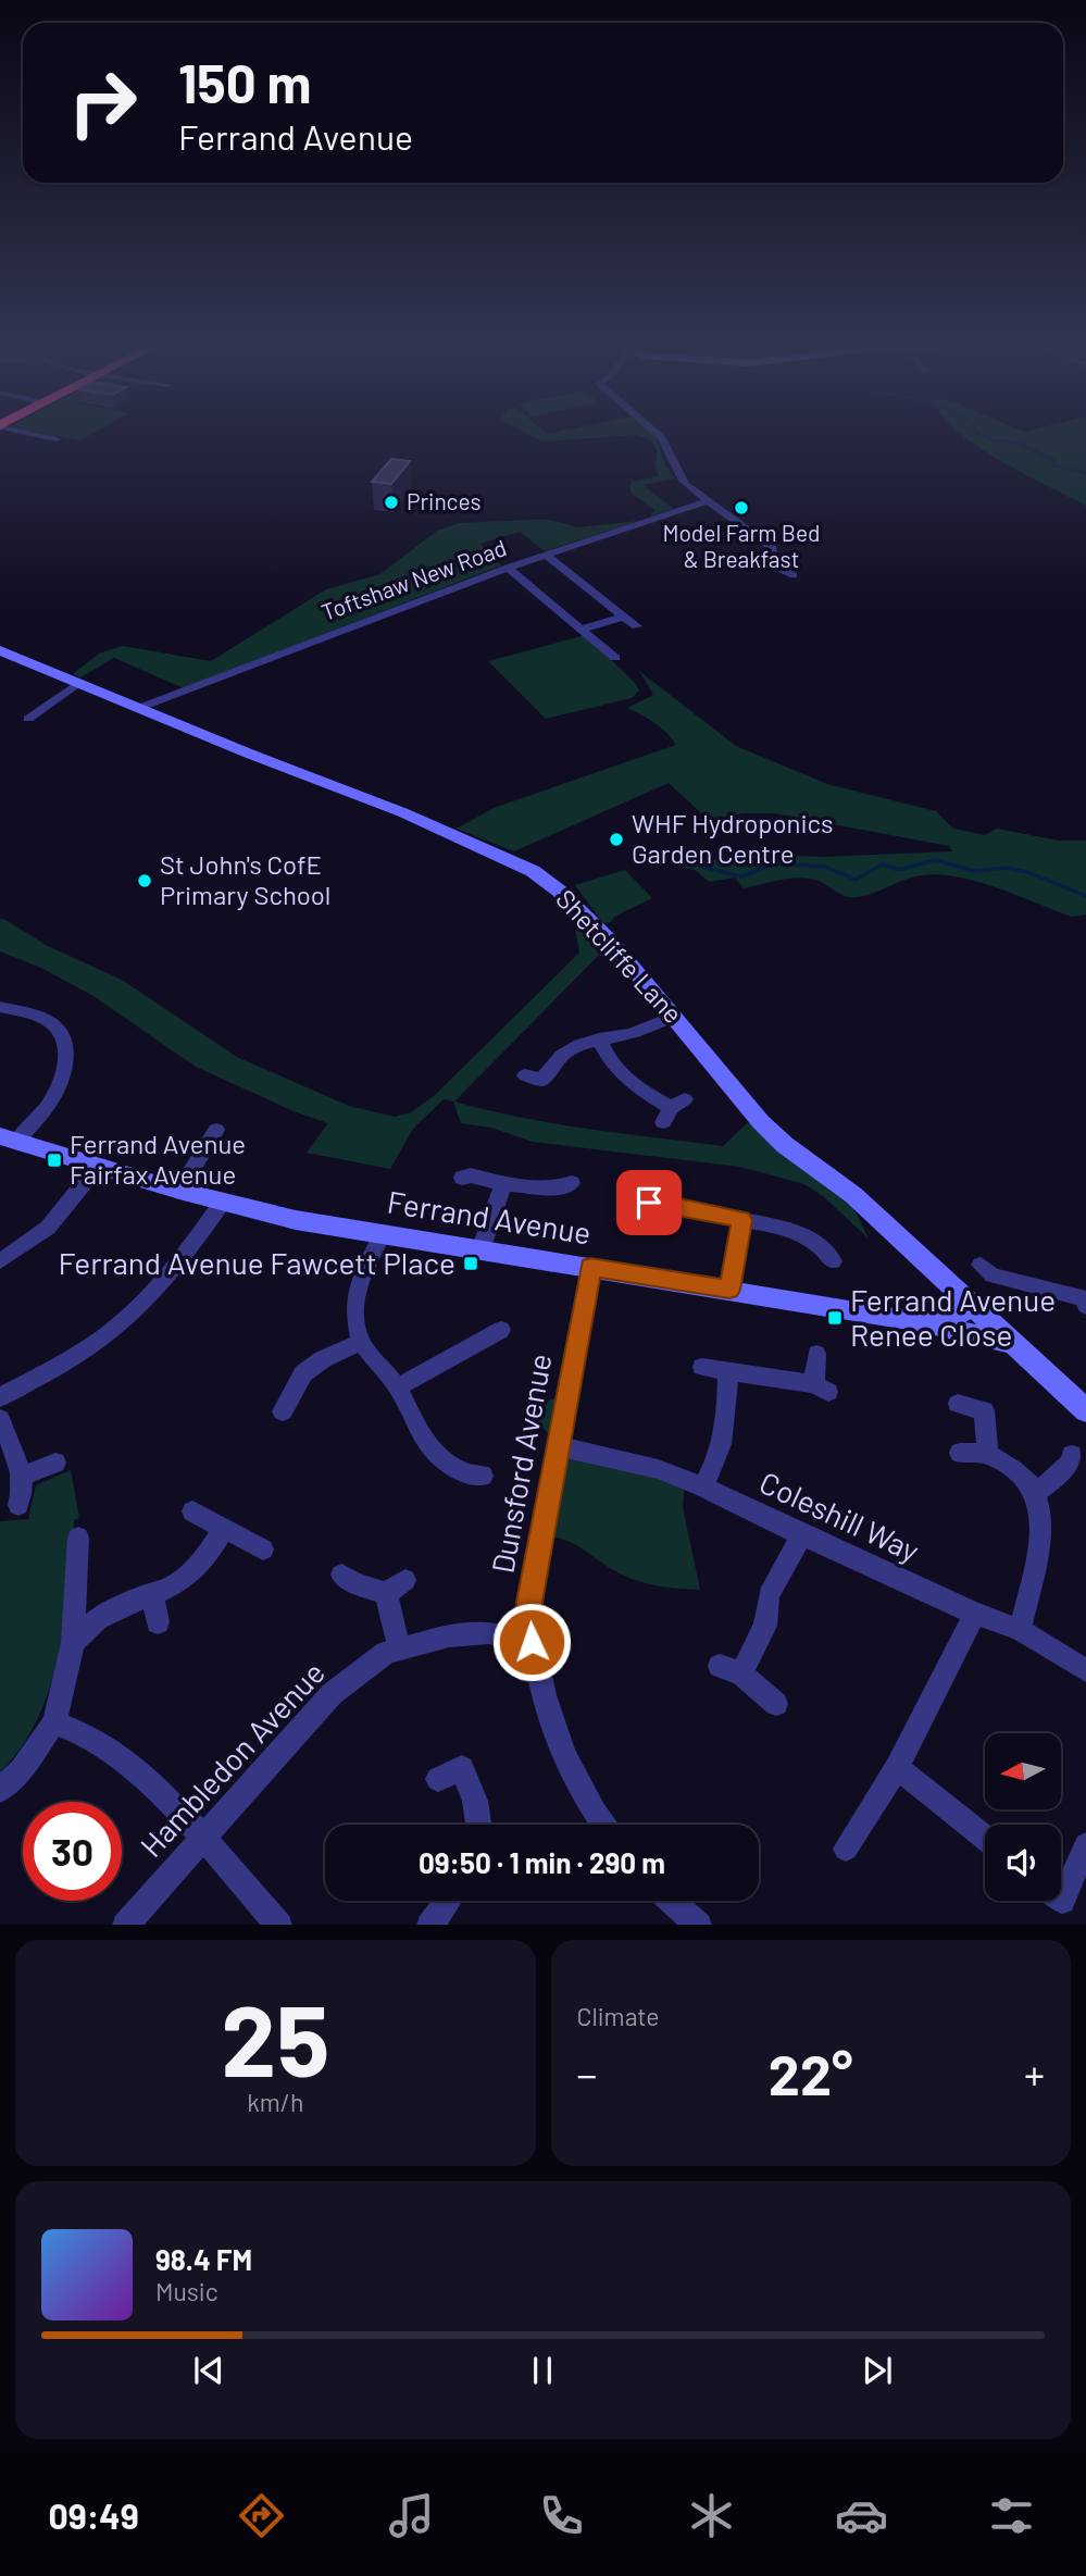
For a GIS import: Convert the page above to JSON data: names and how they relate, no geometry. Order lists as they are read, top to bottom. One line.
{"streets":{"street":["Toftshaw New Road","Shetcliffe Lane","Ferrand Avenue","Dunsford Avenue","Coleshill Way","Hambledon Avenue"]},"crossings":[["Toftshaw New Road","Shetcliffe Lane"],["Shetcliffe Lane","Ferrand Avenue"],["Ferrand Avenue","Dunsford Avenue"],["Dunsford Avenue","Coleshill Way"],["Dunsford Avenue","Hambledon Avenue"]],"places":{"other":["Princes","Model Farm Bed & Breakfast","WHF Hydroponics Garden Centre","St John's CofE Primary School"],"transit":["Ferrand Avenue Fairfax Avenue","Ferrand Avenue Fawcett Place","Ferrand Avenue Renee Close"]},"north":"left","page":{"turn":["150 m","Ferrand Avenue"],"limit":"30","trip":"09:50 · 1 min · 290 m","tile":[["25","km/h"],"Climate"],"heat":["−","22°","+"],"song":["98.4 FM","Music"],"tabs":"09:49"}}
